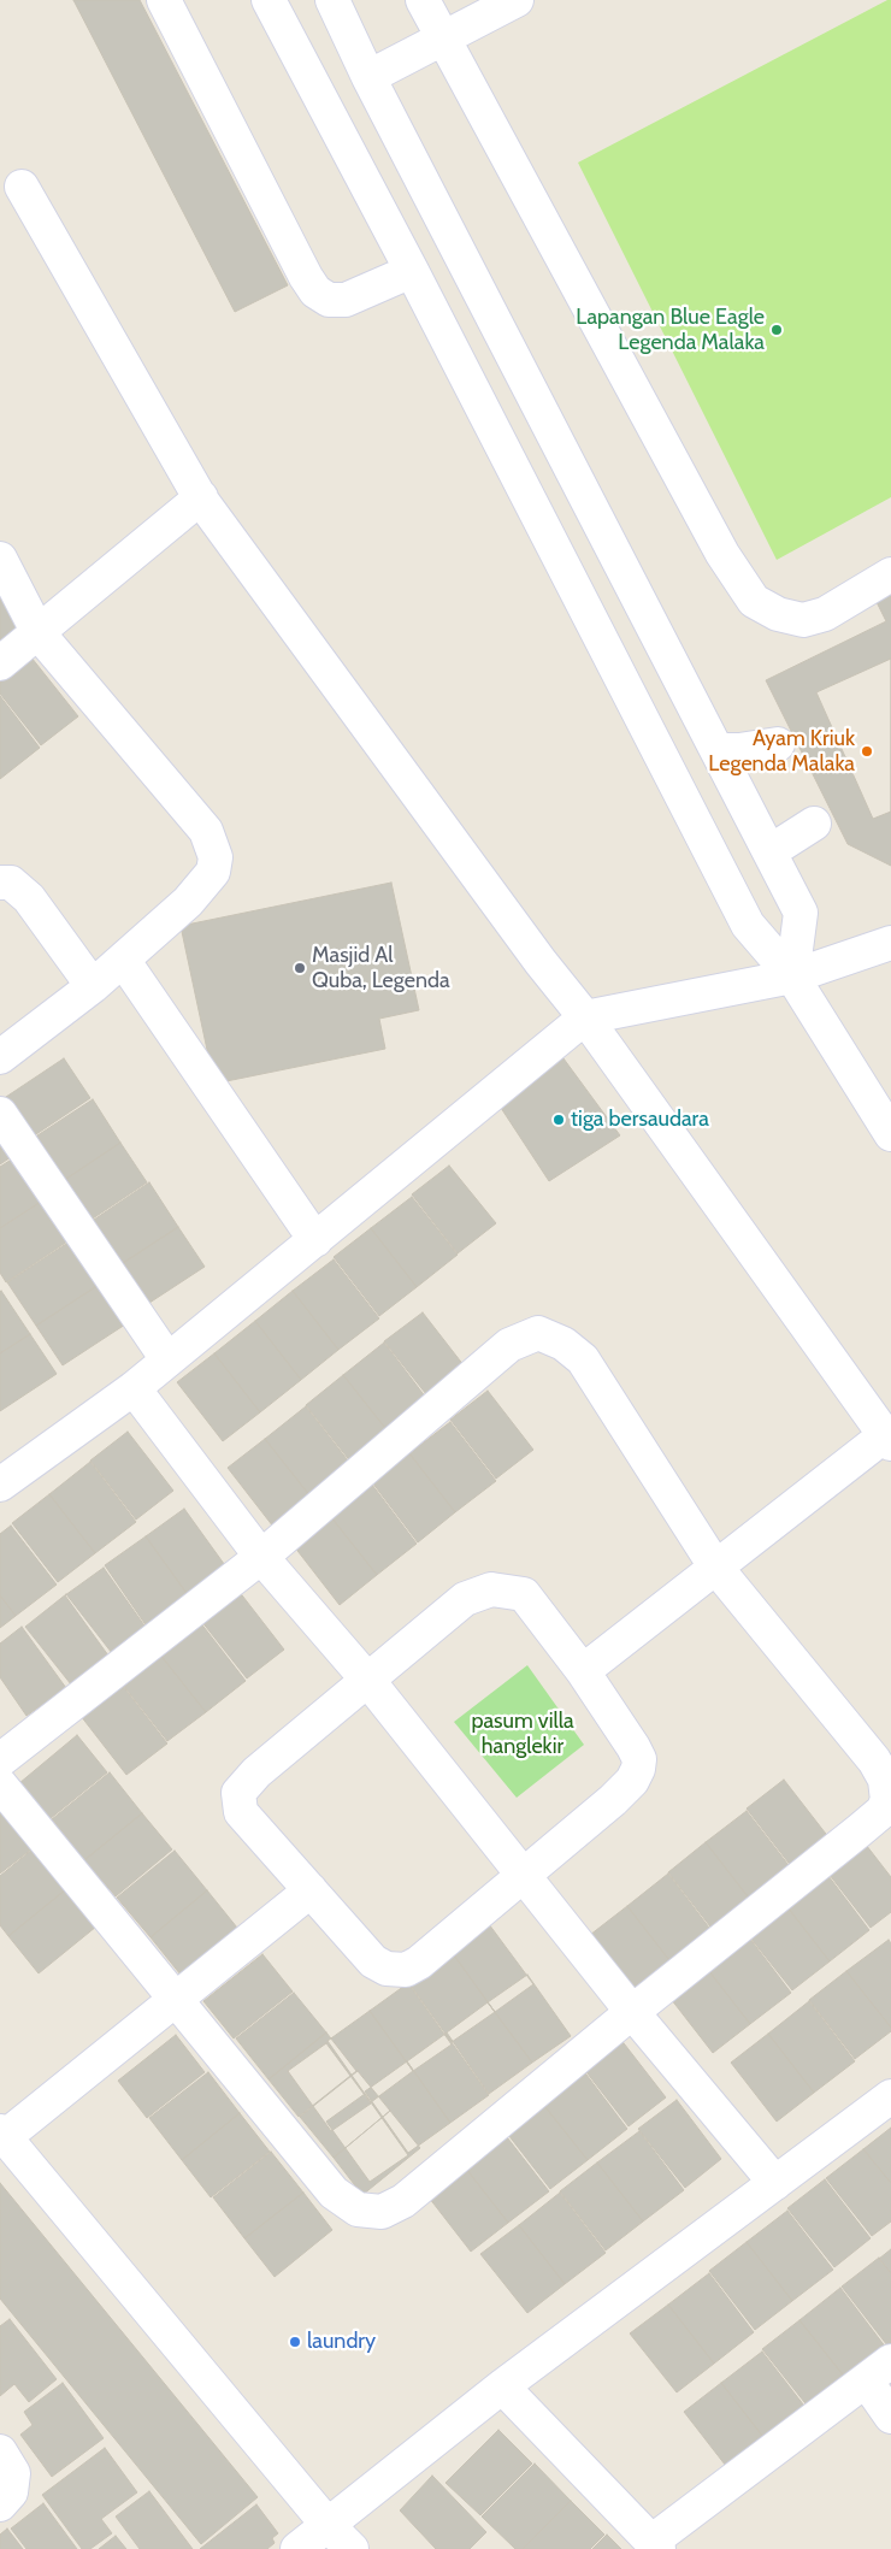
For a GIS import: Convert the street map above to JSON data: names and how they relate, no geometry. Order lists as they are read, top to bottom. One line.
{"parks":["pasum villa hanglekir"],"places":["Lapangan Blue Eagle Legenda Malaka","Ayam Kriuk Legenda Malaka","Masjid Al Quba, Legenda","tiga bersaudara","laundry"]}
